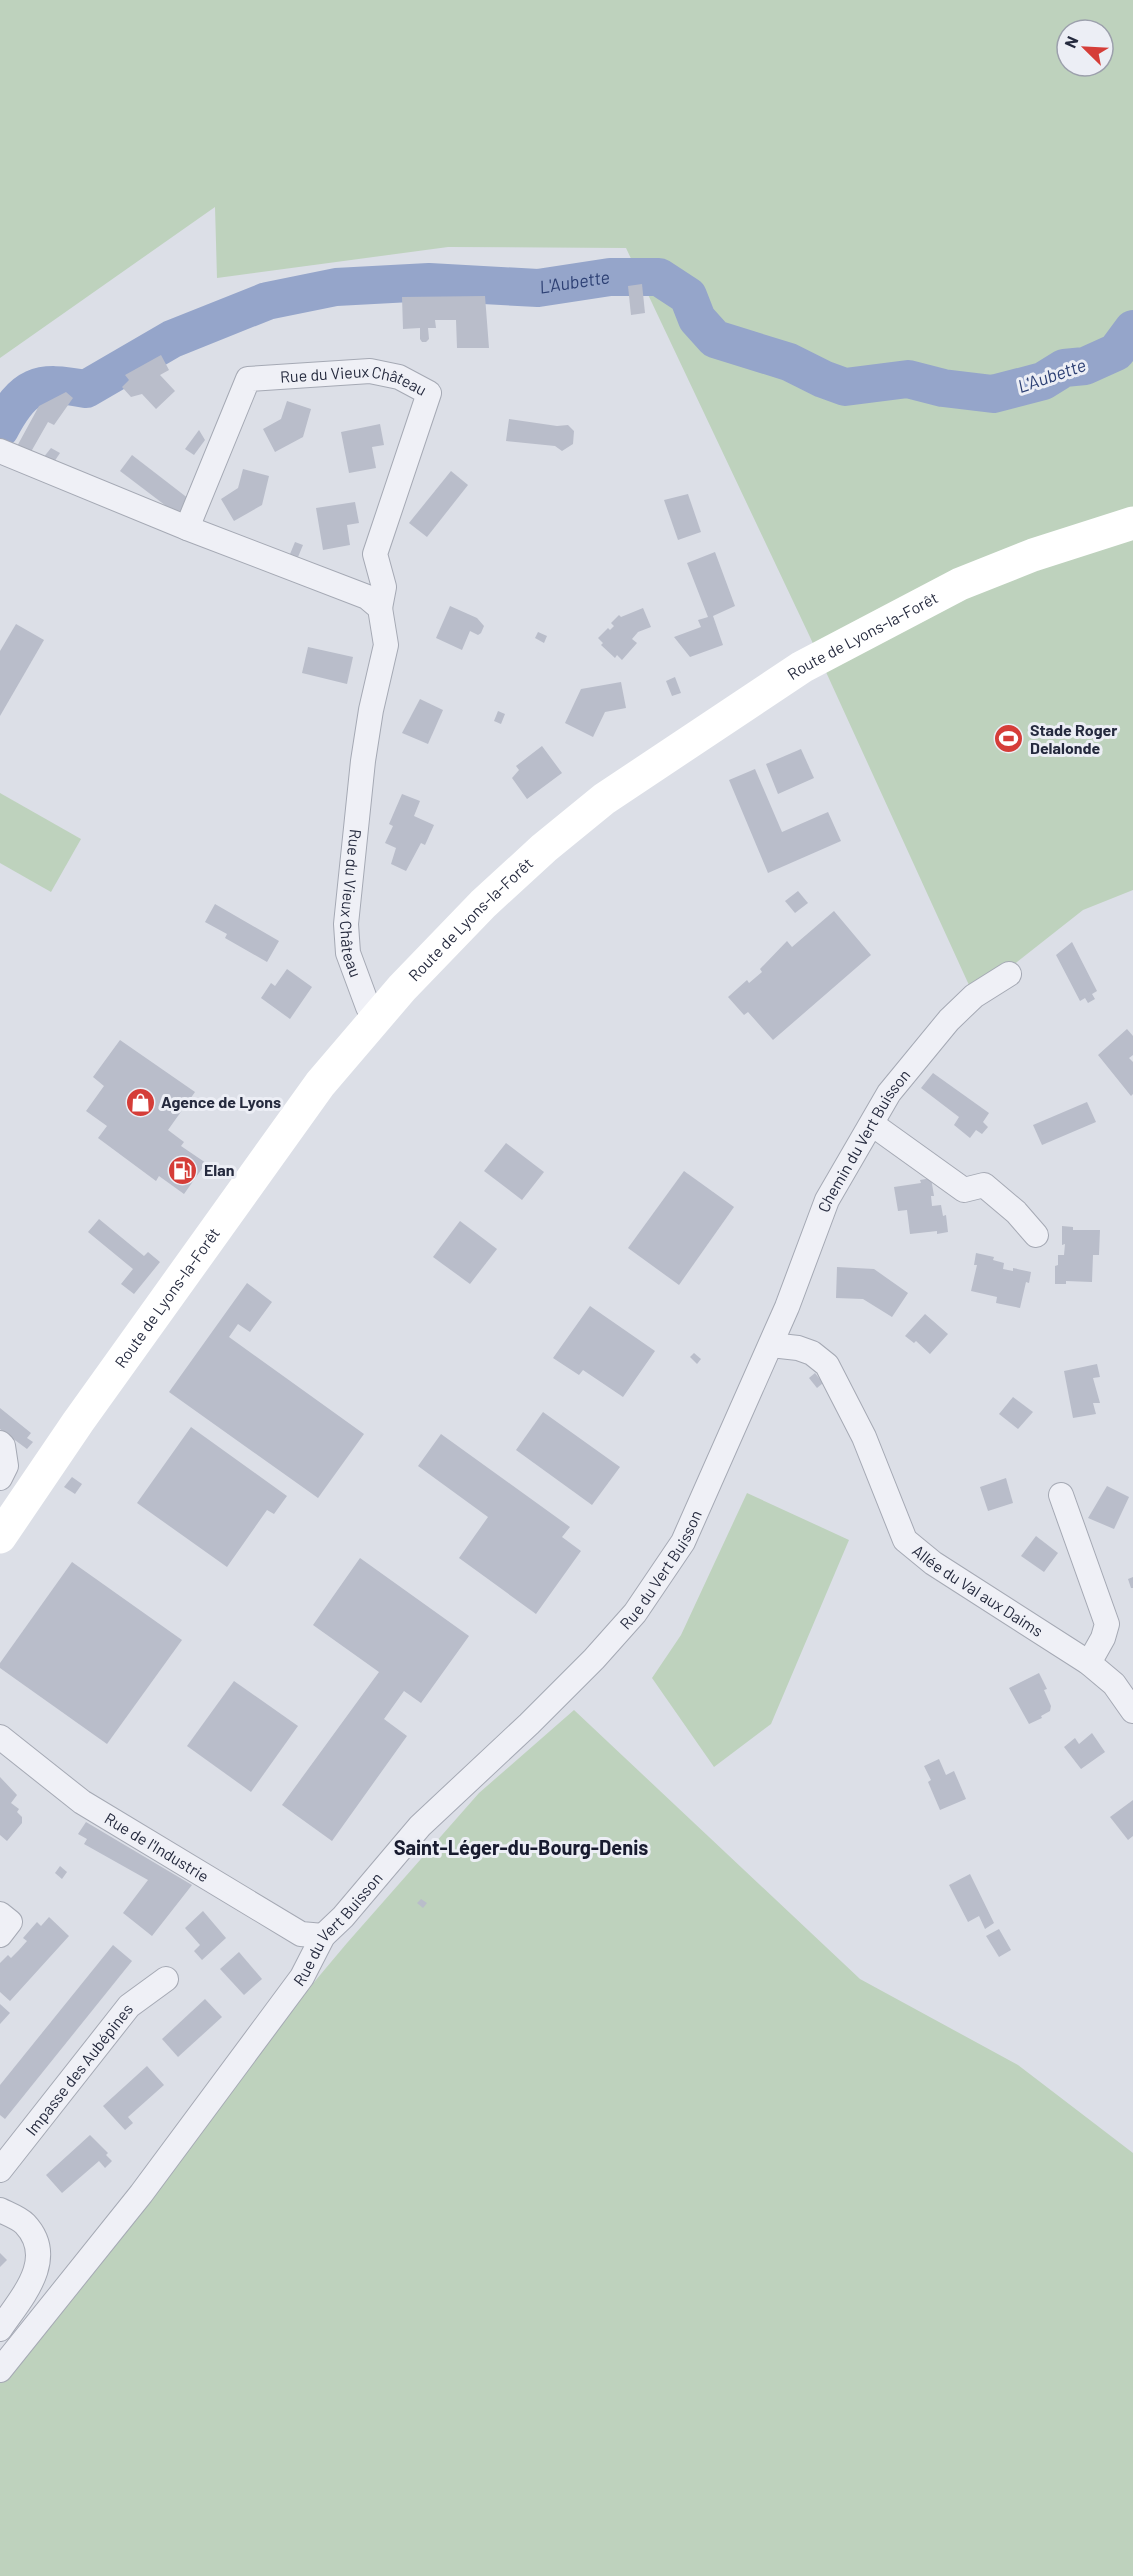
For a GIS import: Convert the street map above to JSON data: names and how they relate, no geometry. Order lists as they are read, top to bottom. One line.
{"streets":{"main road":["Route de Lyons-la-Forêt"],"street":["Rue du Vieux Château","Chemin du Vert Buisson","Rue du Vert Buisson","Allée du Val aux Daims","Rue de l'Industrie","Impasse des Aubépines"]},"crossings":[["Rue du Vieux Château","Route de Lyons-la-Forêt"],["Chemin du Vert Buisson","Rue du Vert Buisson"],["Chemin du Vert Buisson","Allée du Val aux Daims"],["Rue du Vert Buisson","Allée du Val aux Daims"],["Rue du Vert Buisson","Rue de l'Industrie"]],"districts":["Saint-Léger-du-Bourg-Denis"],"water":["L'Aubette"],"places":{"sports":["Stade Roger Delalonde"],"shop":["Agence de Lyons"],"fuel station":["Elan"]},"north":"top left"}
